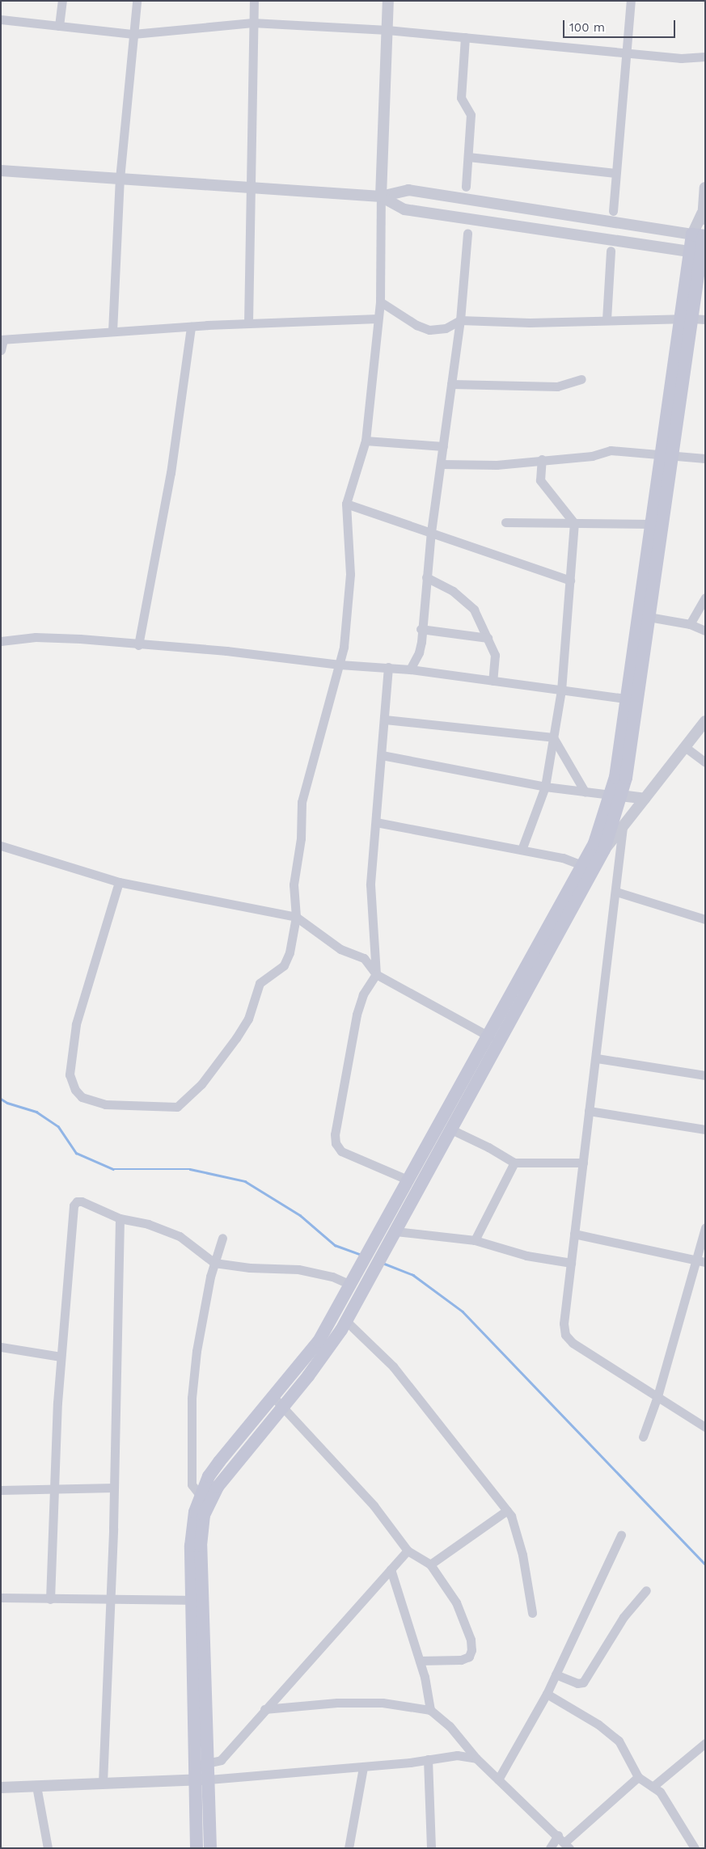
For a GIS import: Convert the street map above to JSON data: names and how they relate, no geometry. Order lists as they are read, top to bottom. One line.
{"scale_bar":"100 m"}
